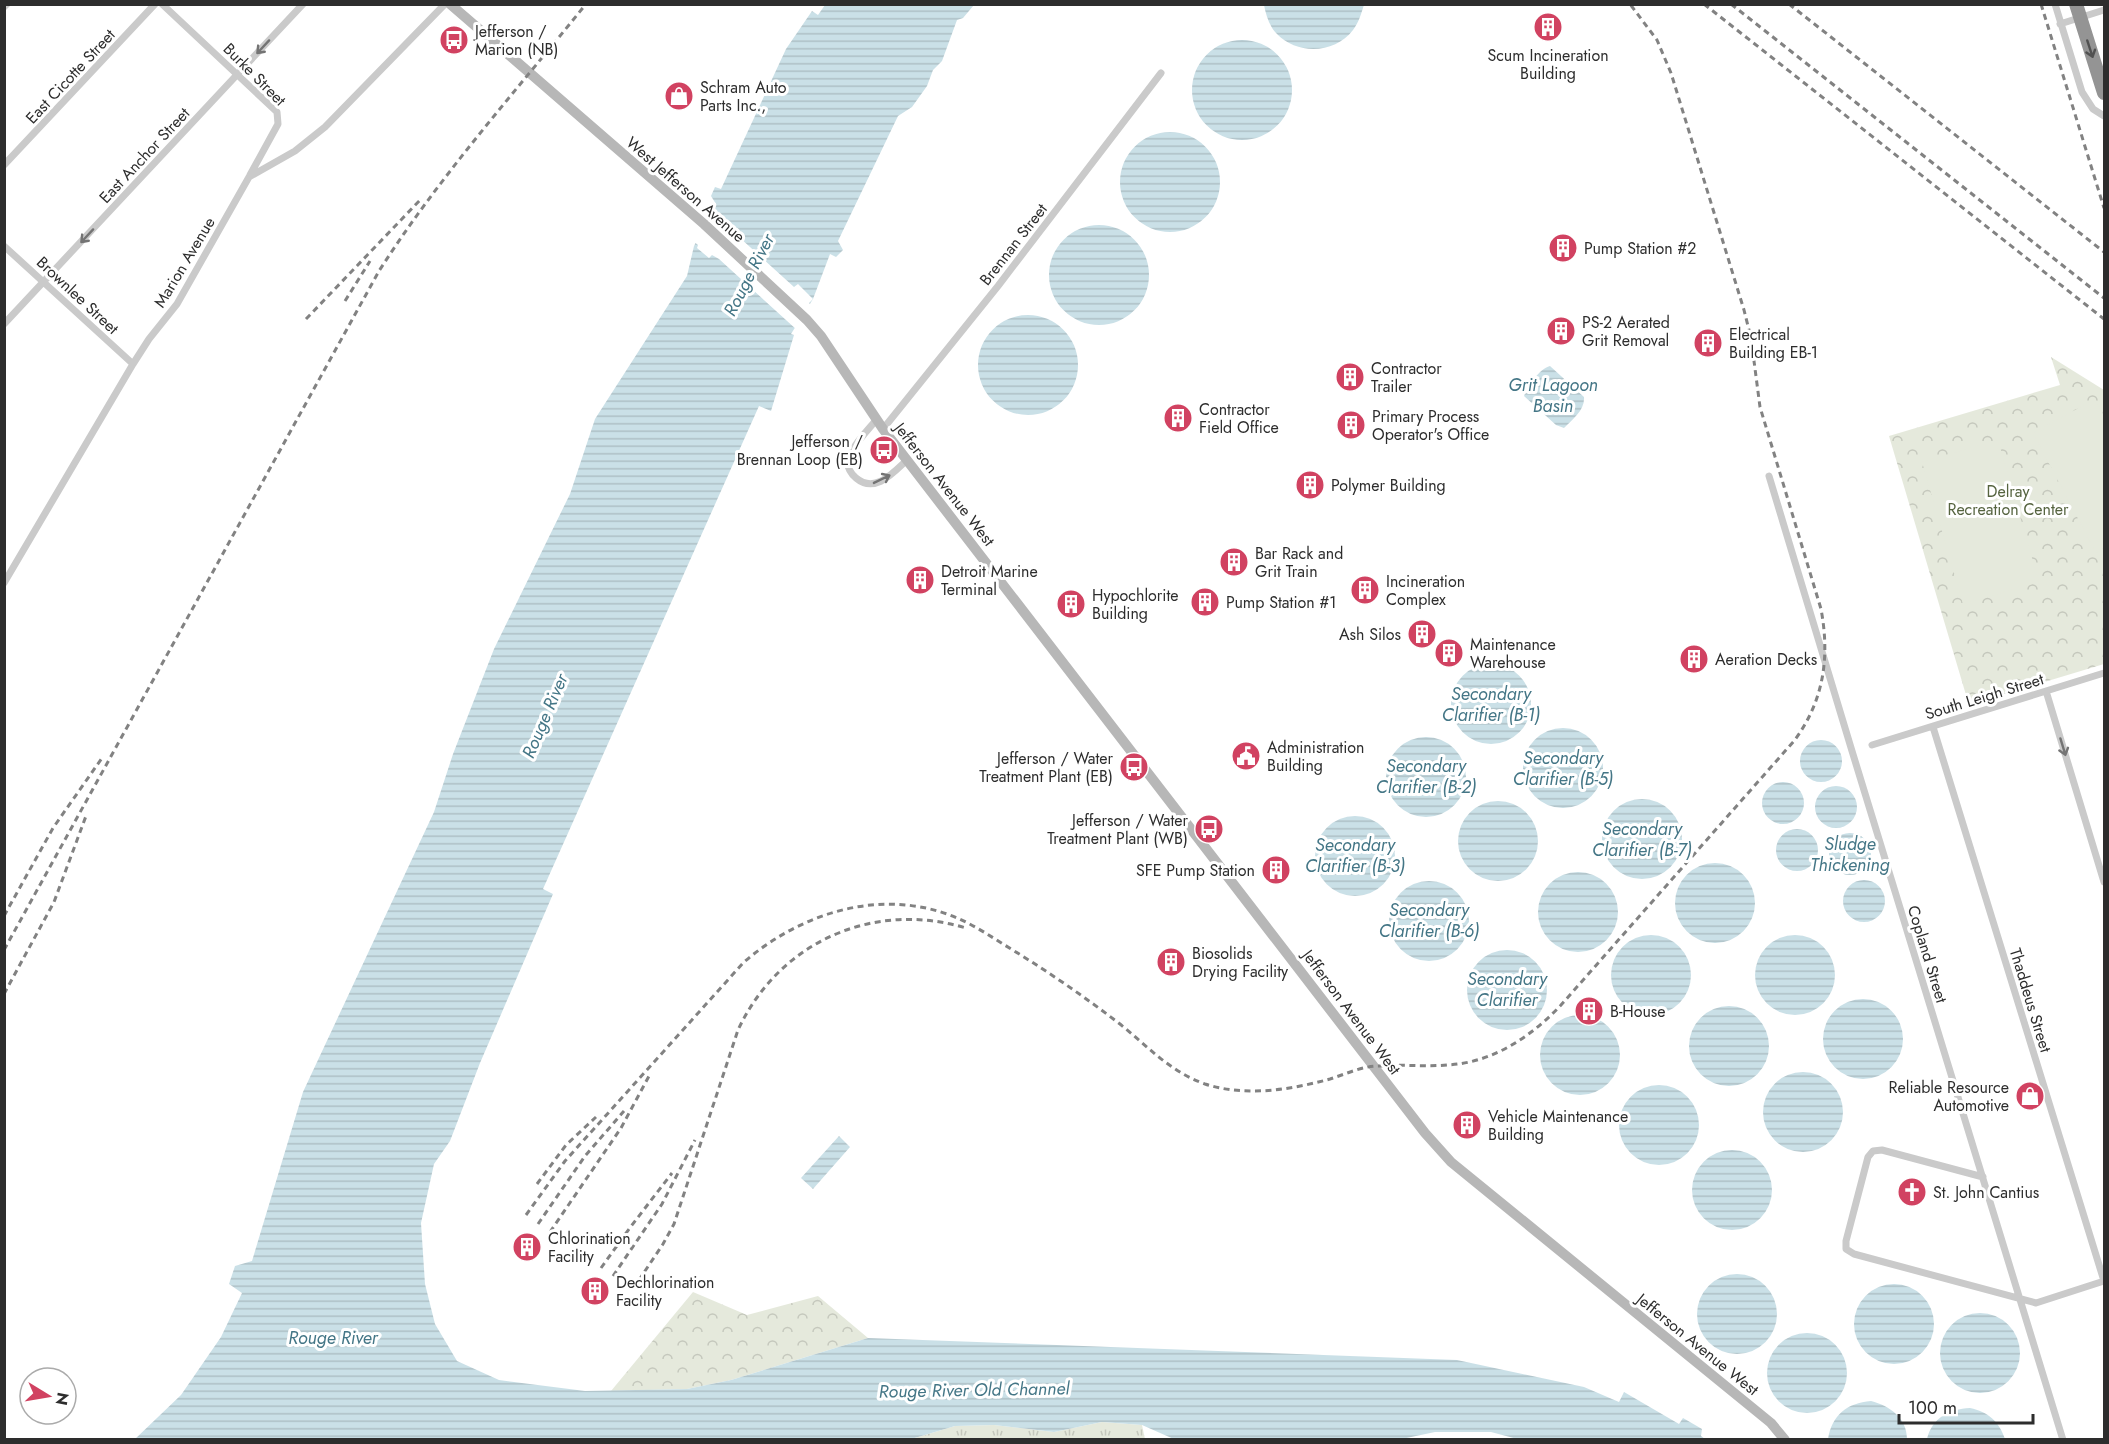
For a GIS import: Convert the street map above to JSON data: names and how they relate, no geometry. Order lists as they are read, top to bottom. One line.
{"streets":{"main road":["West Jefferson Avenue","Jefferson Avenue West"],"street":["Burke Street","East Cicotte Street","East Anchor Street","Brennan Street","Marion Avenue","Brownlee Street","South Leigh Street","Copland Street","Thaddeus Street"]},"crossings":[["Burke Street","East Anchor Street"],["Burke Street","Marion Avenue"],["East Anchor Street","Brownlee Street"],["West Jefferson Avenue","Brennan Street"],["West Jefferson Avenue","Jefferson Avenue West"],["Brennan Street","Jefferson Avenue West"],["Marion Avenue","Brownlee Street"],["South Leigh Street","Thaddeus Street"]],"one_way":["East Anchor Street"],"water":["Rouge River","Grit Lagoon Basin","Secondary Clarifier (B-1)","Secondary Clarifier (B-5)","Secondary Clarifier (B-2)","Secondary Clarifier (B-7)","Sludge Thickening","Secondary Clarifier (B-3)","Secondary Clarifier (B-6)","Secondary Clarifier","Rouge River Old Channel"],"parks":["Delray Recreation Center"],"places":{"building":["Scum Incineration Building","Pump Station #2","PS-2 Aerated Grit Removal","Electrical Building EB-1","Contractor Trailer","Contractor Field Office","Primary Process Operator's Office","Polymer Building","Bar Rack and Grit Train","Detroit Marine Terminal","Incineration Complex","Pump Station #1","Hypochlorite Building","Ash Silos","Maintenance Warehouse","Aeration Decks","SFE Pump Station","Biosolids Drying Facility","B-House","Vehicle Maintenance Building","Chlorination Facility","Dechlorination Facility"],"bus stop":["Jefferson / Marion (NB)","Jefferson / Brennan Loop (EB)","Jefferson / Water Treatment Plant (EB)","Jefferson / Water Treatment Plant (WB)"],"shop":["Schram Auto Parts Inc.,","Reliable Resource Automotive"],"public building":["Administration Building"],"church":["St. John Cantius"]},"scale_bar":"100 m","north":"right"}
